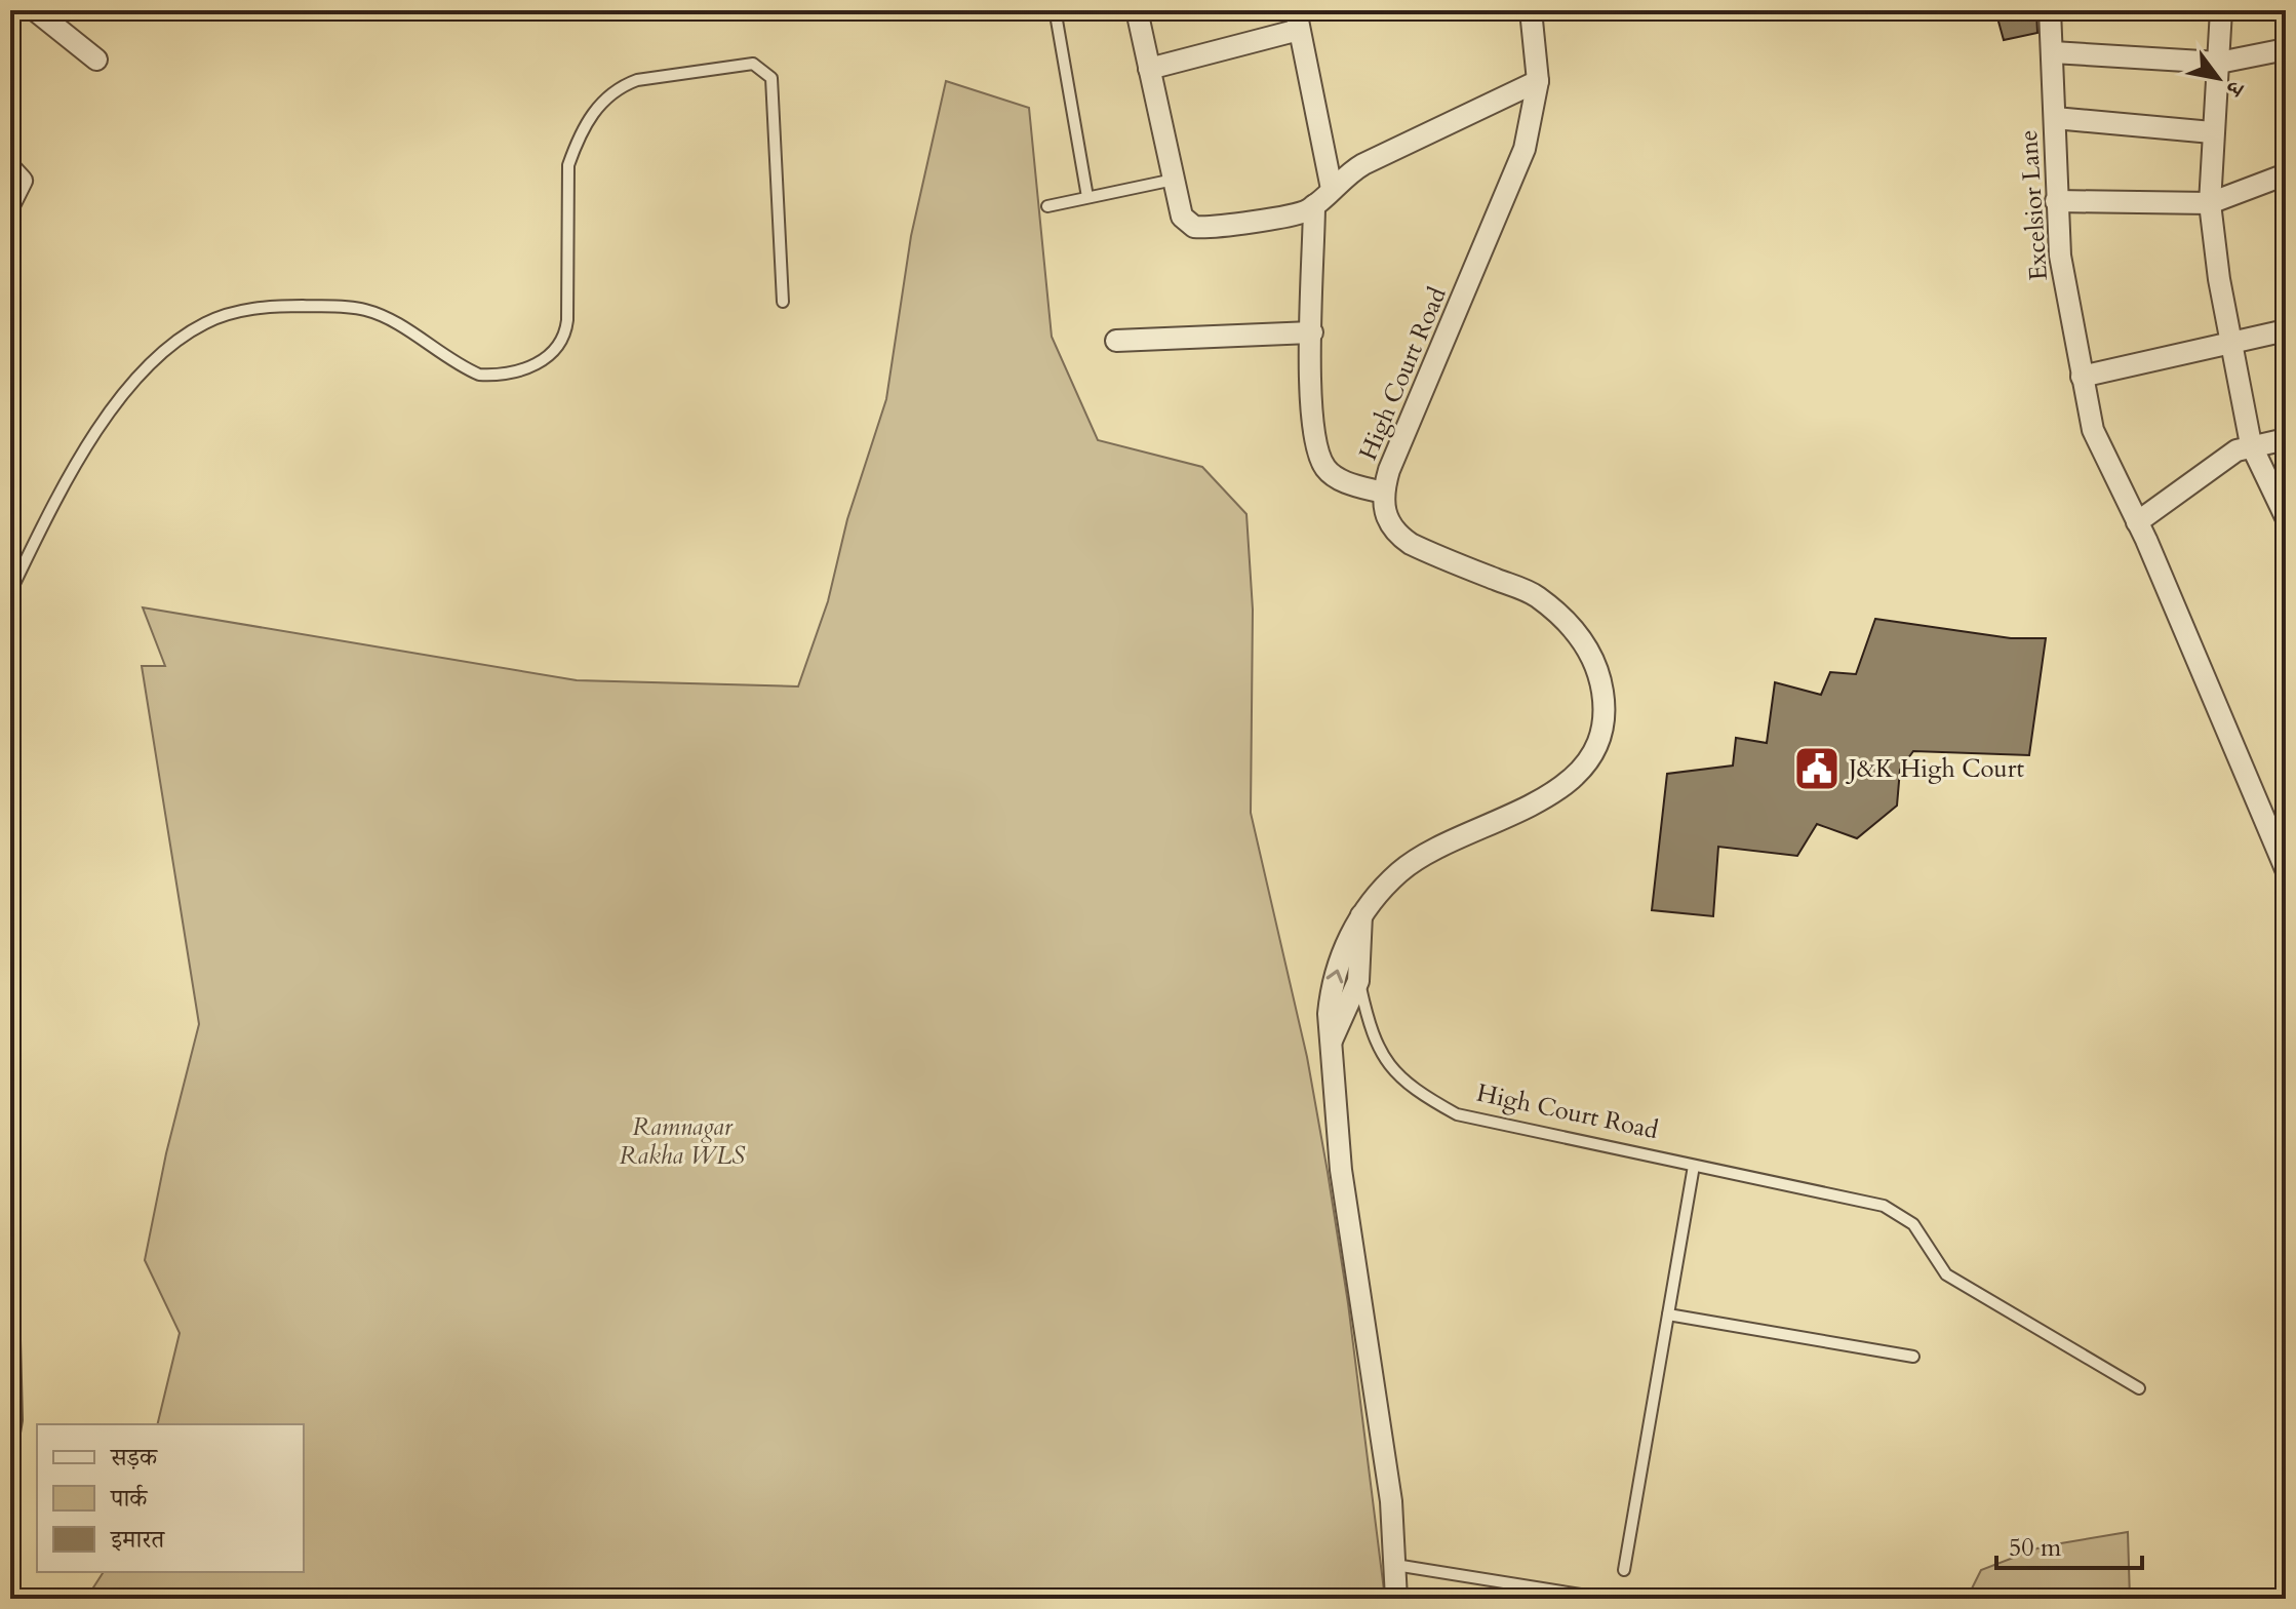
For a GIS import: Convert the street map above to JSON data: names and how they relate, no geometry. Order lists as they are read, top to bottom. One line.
{"streets":{"street":["Excelsior Lane","High Court Road"]},"parks":["Ramnagar Rakha WLS"],"places":{"public building":["J&K High Court"]},"legend":["सड़क","पार्क","इमारत"],"scale_bar":"50 m","north":"bottom right"}
